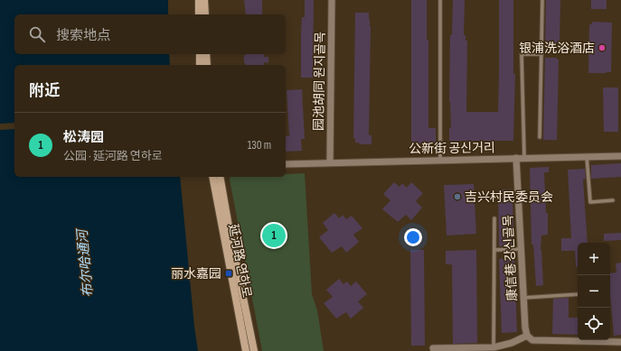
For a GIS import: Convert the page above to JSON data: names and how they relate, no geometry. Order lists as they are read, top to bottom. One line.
{"streets":{"main road":["延河路 연하로"],"street":["园池胡同 원지골목","公新街 공신거리","康信巷 강신골목"]},"crossings":[["园池胡同 원지골목","公新街 공신거리"],["公新街 공신거리","康信巷 강신골목"]],"water":["布尔哈通河"],"places":{"other":["银浦洗浴酒店","吉兴村民委员会"],"transit":["丽水嘉园"]},"page":{"search":"搜索地点","heading":"附近","list":[{"mark":"1","name":"松涛园","note":"公园 · 延河路 연하로","value":"130 m"}],"pins":"1","map_buttons":["+","−"]}}
